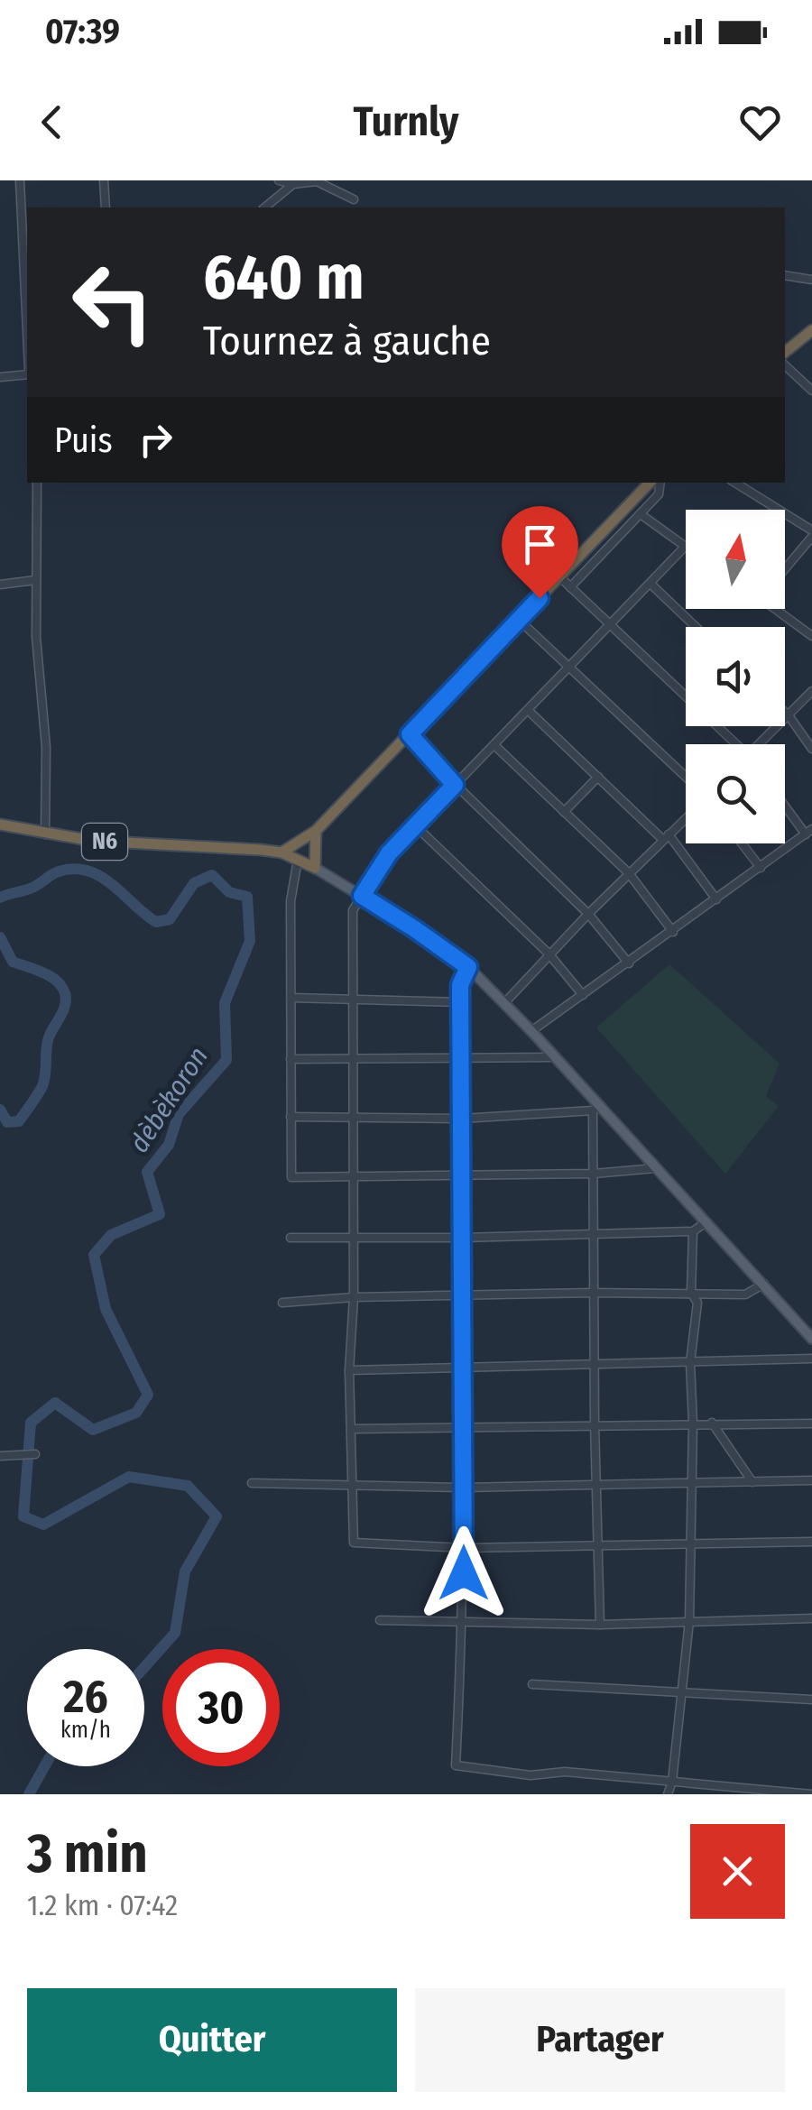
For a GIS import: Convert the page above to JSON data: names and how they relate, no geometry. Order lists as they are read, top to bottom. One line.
{"streets":{"highway":["N6"]},"water":["dèbèkoron"],"north":"top","page":{"status":"07:39","header":"Turnly","turn":["640 m","Tournez à gauche"],"then":"Puis","speed":"26 km/h","limit":"30","heading":["3 min","1.2 km · 07:42"],"buttons":["Quitter","Partager"]}}
